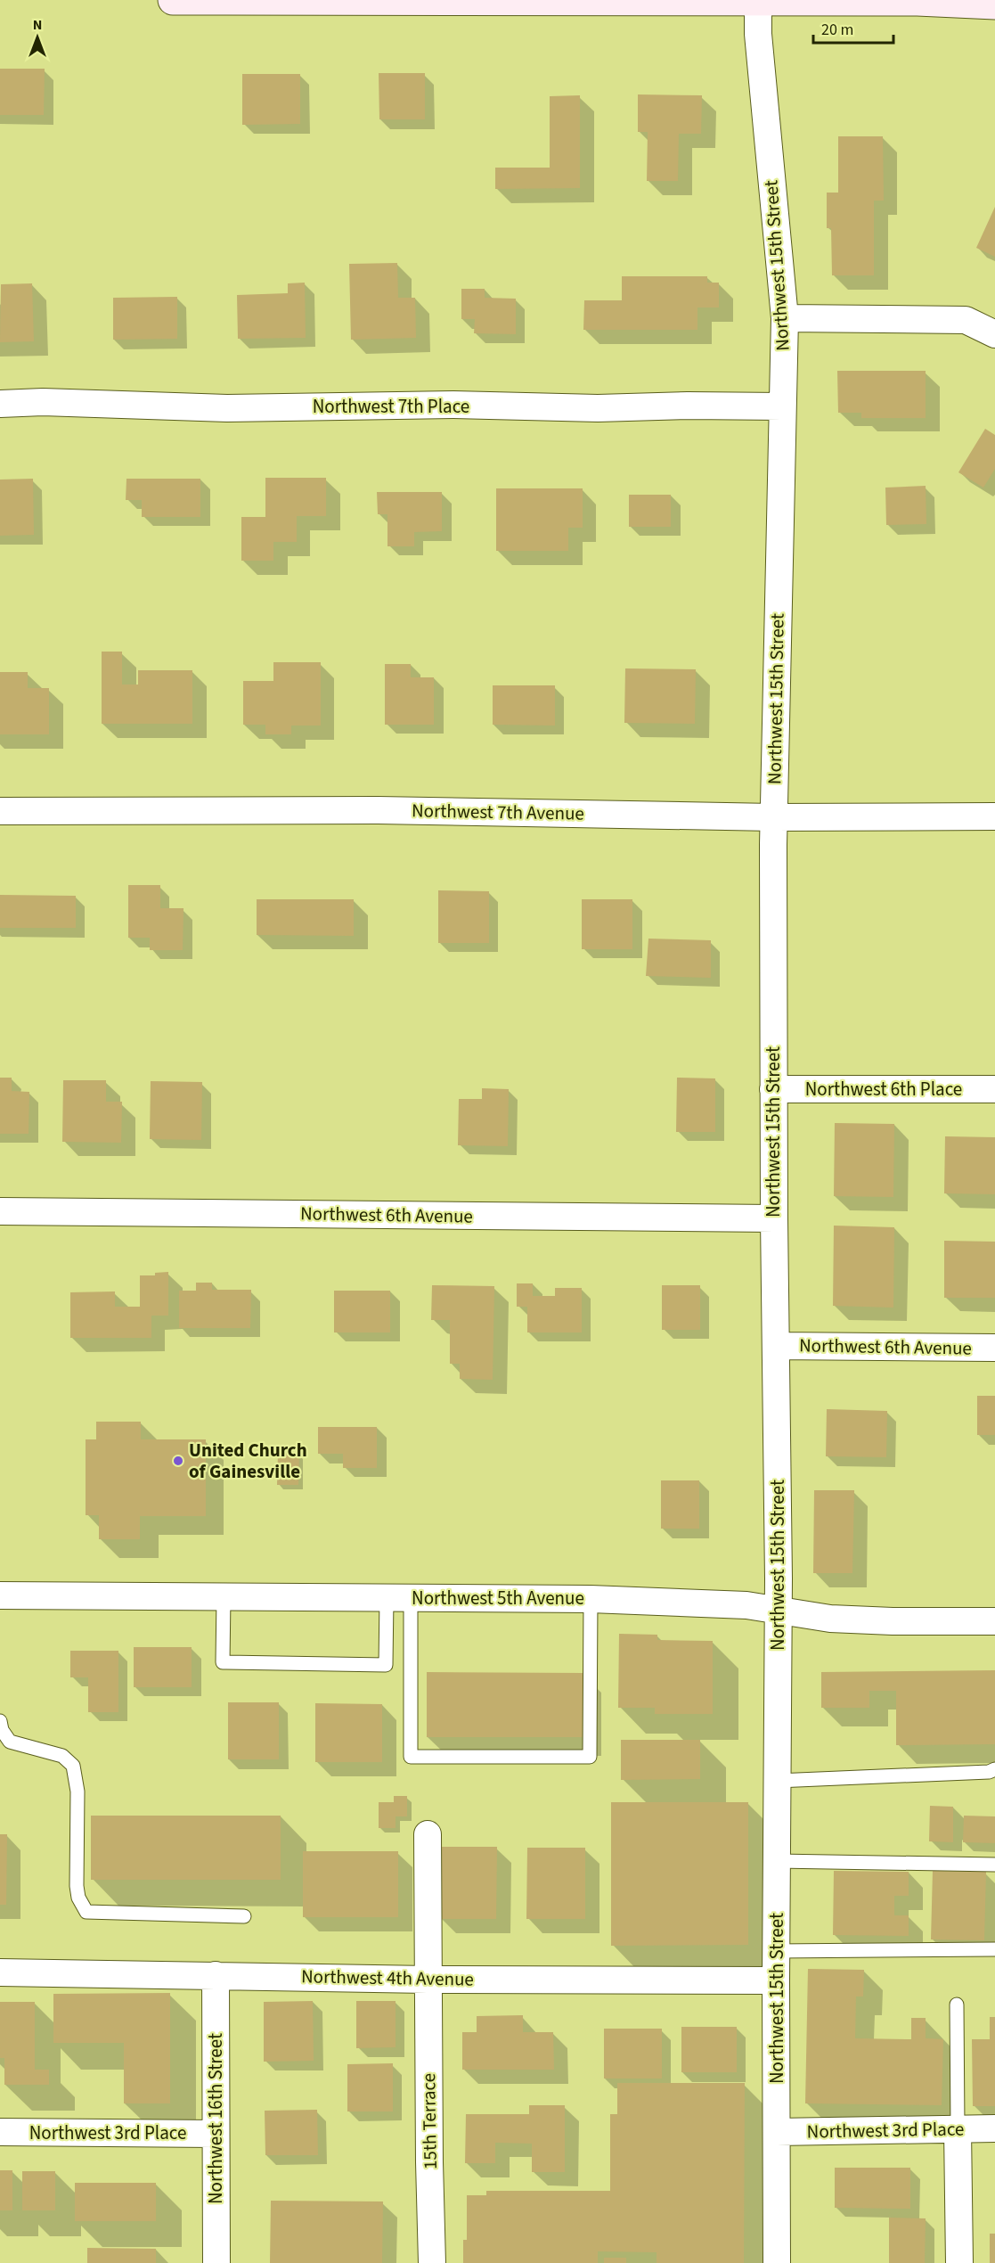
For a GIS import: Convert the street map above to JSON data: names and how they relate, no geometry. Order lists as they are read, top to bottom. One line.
{"streets":{"street":["Northwest 15th Street","Northwest 7th Place","Northwest 7th Avenue","Northwest 6th Place","Northwest 6th Avenue","Northwest 5th Avenue","Northwest 4th Avenue","Northwest 16th Street","15th Terrace","Northwest 3rd Place"]},"crossings":[["Northwest 15th Street","Northwest 7th Place"],["Northwest 15th Street","Northwest 7th Avenue"],["Northwest 15th Street","Northwest 6th Place"],["Northwest 15th Street","Northwest 6th Avenue"],["Northwest 15th Street","Northwest 5th Avenue"],["Northwest 15th Street","Northwest 4th Avenue"],["Northwest 15th Street","Northwest 3rd Place"],["Northwest 4th Avenue","Northwest 16th Street"],["Northwest 4th Avenue","15th Terrace"],["Northwest 16th Street","Northwest 3rd Place"]],"places":["United Church of Gainesville"],"scale_bar":"20 m","north":"top"}
